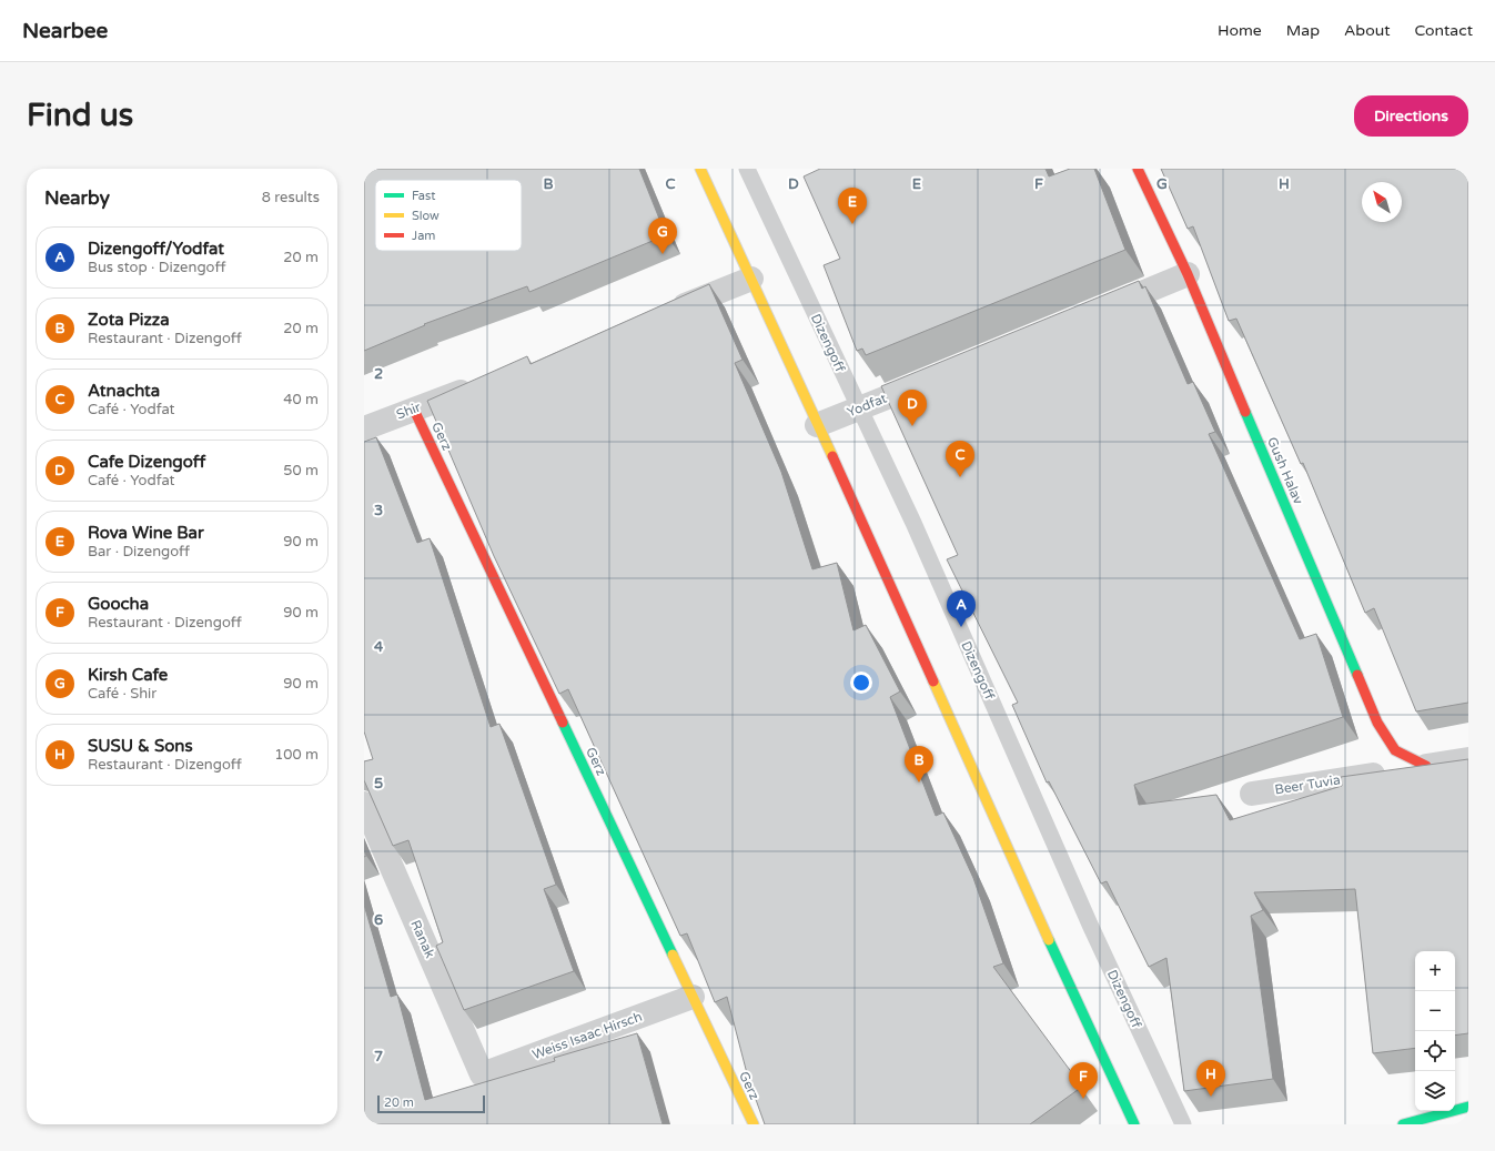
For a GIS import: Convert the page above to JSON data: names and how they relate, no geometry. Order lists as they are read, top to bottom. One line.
{"streets":{"street":["Yodfat","Shir","Gerz","Gush Halav","Beer Tuvia","Ranak","Weiss Isaac Hirsch"],"lane":["Dizengoff"]},"crossings":[["Dizengoff","Yodfat"],["Shir","Gerz"],["Gerz","Weiss Isaac Hirsch"],["Gush Halav","Beer Tuvia"],["Ranak","Weiss Isaac Hirsch"]],"legend":["Fast","Slow","Jam"],"scale_bar":"20 m","north":"top left","page":{"header":"Nearbee","nav":["Home","Map","About","Contact"],"buttons":"Directions","title":"Find us","heading":["Nearby","8 results"],"pins":["E","G","D","C","A","B","H","F"],"list":[{"mark":"A","name":"Dizengoff/Yodfat","note":"Bus stop · Dizengoff","value":"20 m"},{"mark":"B","name":"Zota Pizza","note":"Restaurant · Dizengoff","value":"20 m"},{"mark":"C","name":"Atnachta","note":"Café · Yodfat","value":"40 m"},{"mark":"D","name":"Cafe Dizengoff","note":"Café · Yodfat","value":"50 m"},{"mark":"E","name":"Rova Wine Bar","note":"Bar · Dizengoff","value":"90 m"},{"mark":"F","name":"Goocha","note":"Restaurant · Dizengoff","value":"90 m"},{"mark":"G","name":"Kirsh Cafe","note":"Café · Shir","value":"90 m"},{"mark":"H","name":"SUSU & Sons","note":"Restaurant · Dizengoff","value":"100 m"}],"map_buttons":["+","−"],"scale":"20 m"},"grid":{"columns":["B","C","D","E","F","G","H"],"rows":["2","3","4","5","6","7"]}}
